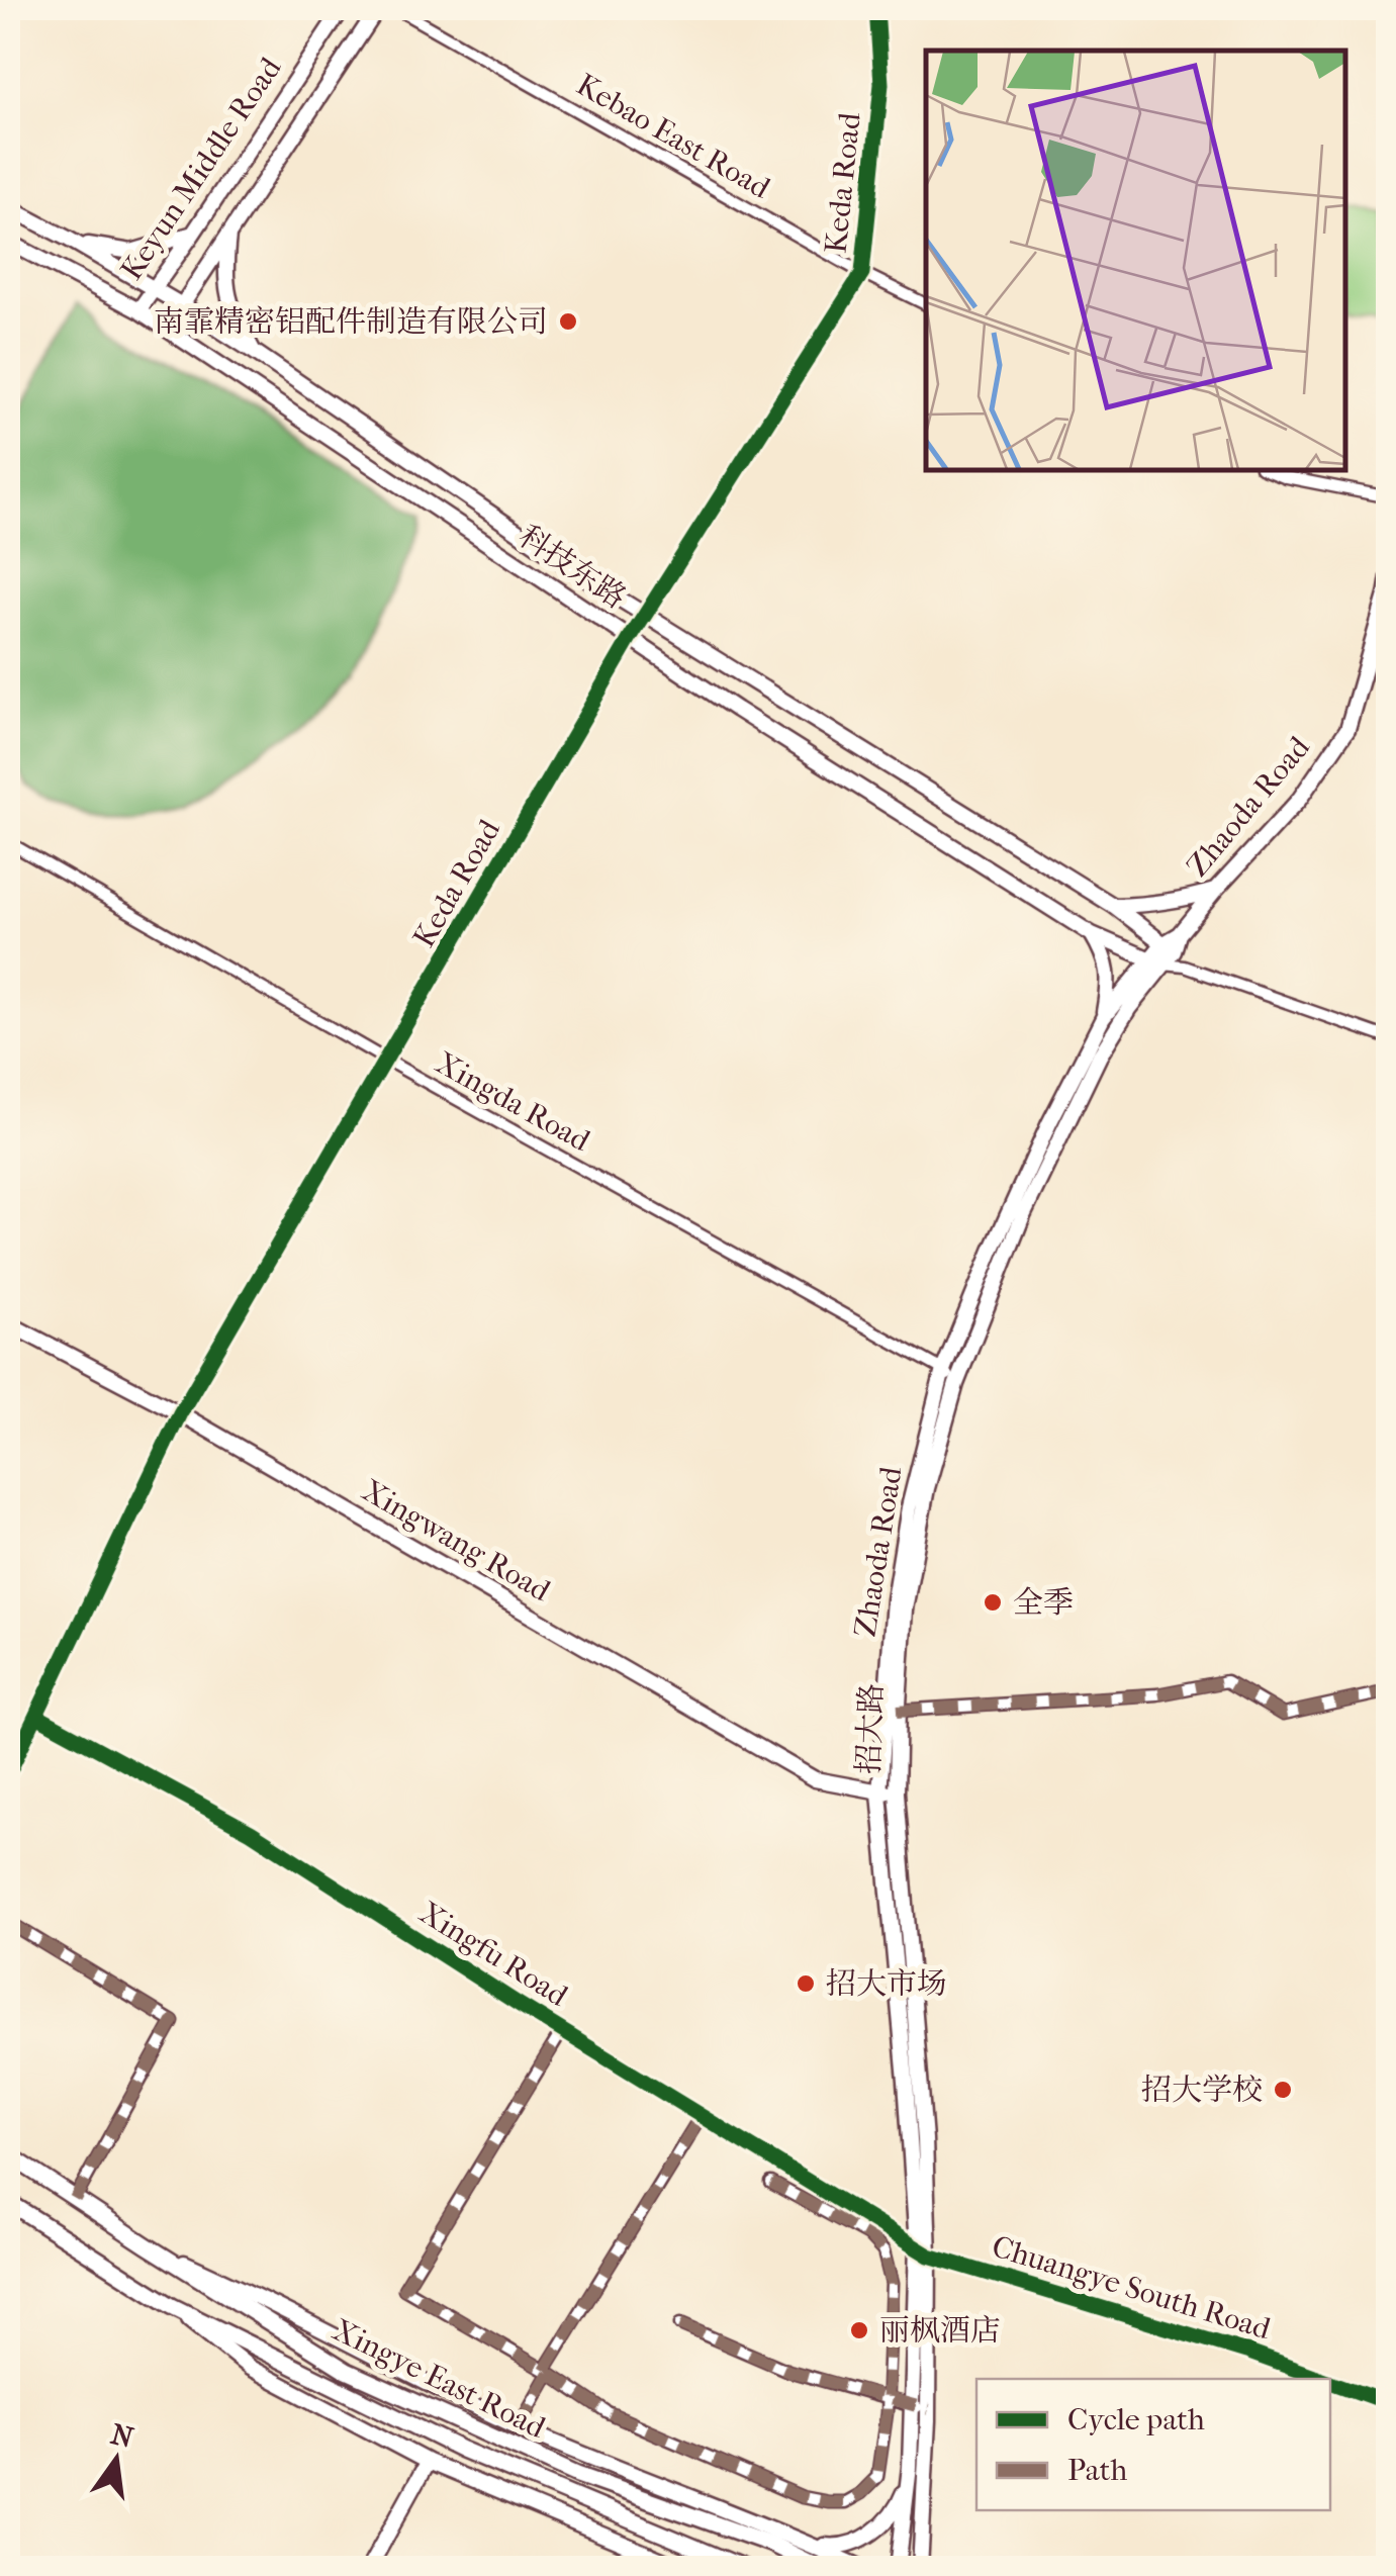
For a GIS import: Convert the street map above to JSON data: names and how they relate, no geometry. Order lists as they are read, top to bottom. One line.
{"streets":{"main road":["Keyun Middle Road","科技东路","Zhaoda Road","Xingwang Road","招大路","Xingye East Road"],"street":["Kebao East Road","Keda Road","Xingda Road","Xingfu Road","Chuangye South Road"]},"crossings":[["Kebao East Road","Keda Road"],["Keyun Middle Road","科技东路"],["Keda Road","科技东路"],["Keda Road","Xingda Road"],["Keda Road","Xingwang Road"],["Keda Road","Xingfu Road"],["科技东路","Zhaoda Road"],["科技东路","招大路"],["Zhaoda Road","Xingda Road"],["Zhaoda Road","Xingwang Road"],["Zhaoda Road","招大路"],["Zhaoda Road","Xingfu Road"],["Zhaoda Road","Chuangye South Road"],["Xingda Road","招大路"],["Xingwang Road","招大路"],["招大路","Chuangye South Road"],["Xingfu Road","Chuangye South Road"]],"places":["南霏精密铝配件制造有限公司","全季","招大市场","招大学校","丽枫酒店"],"legend":["Cycle path","Path"],"north":"top"}
